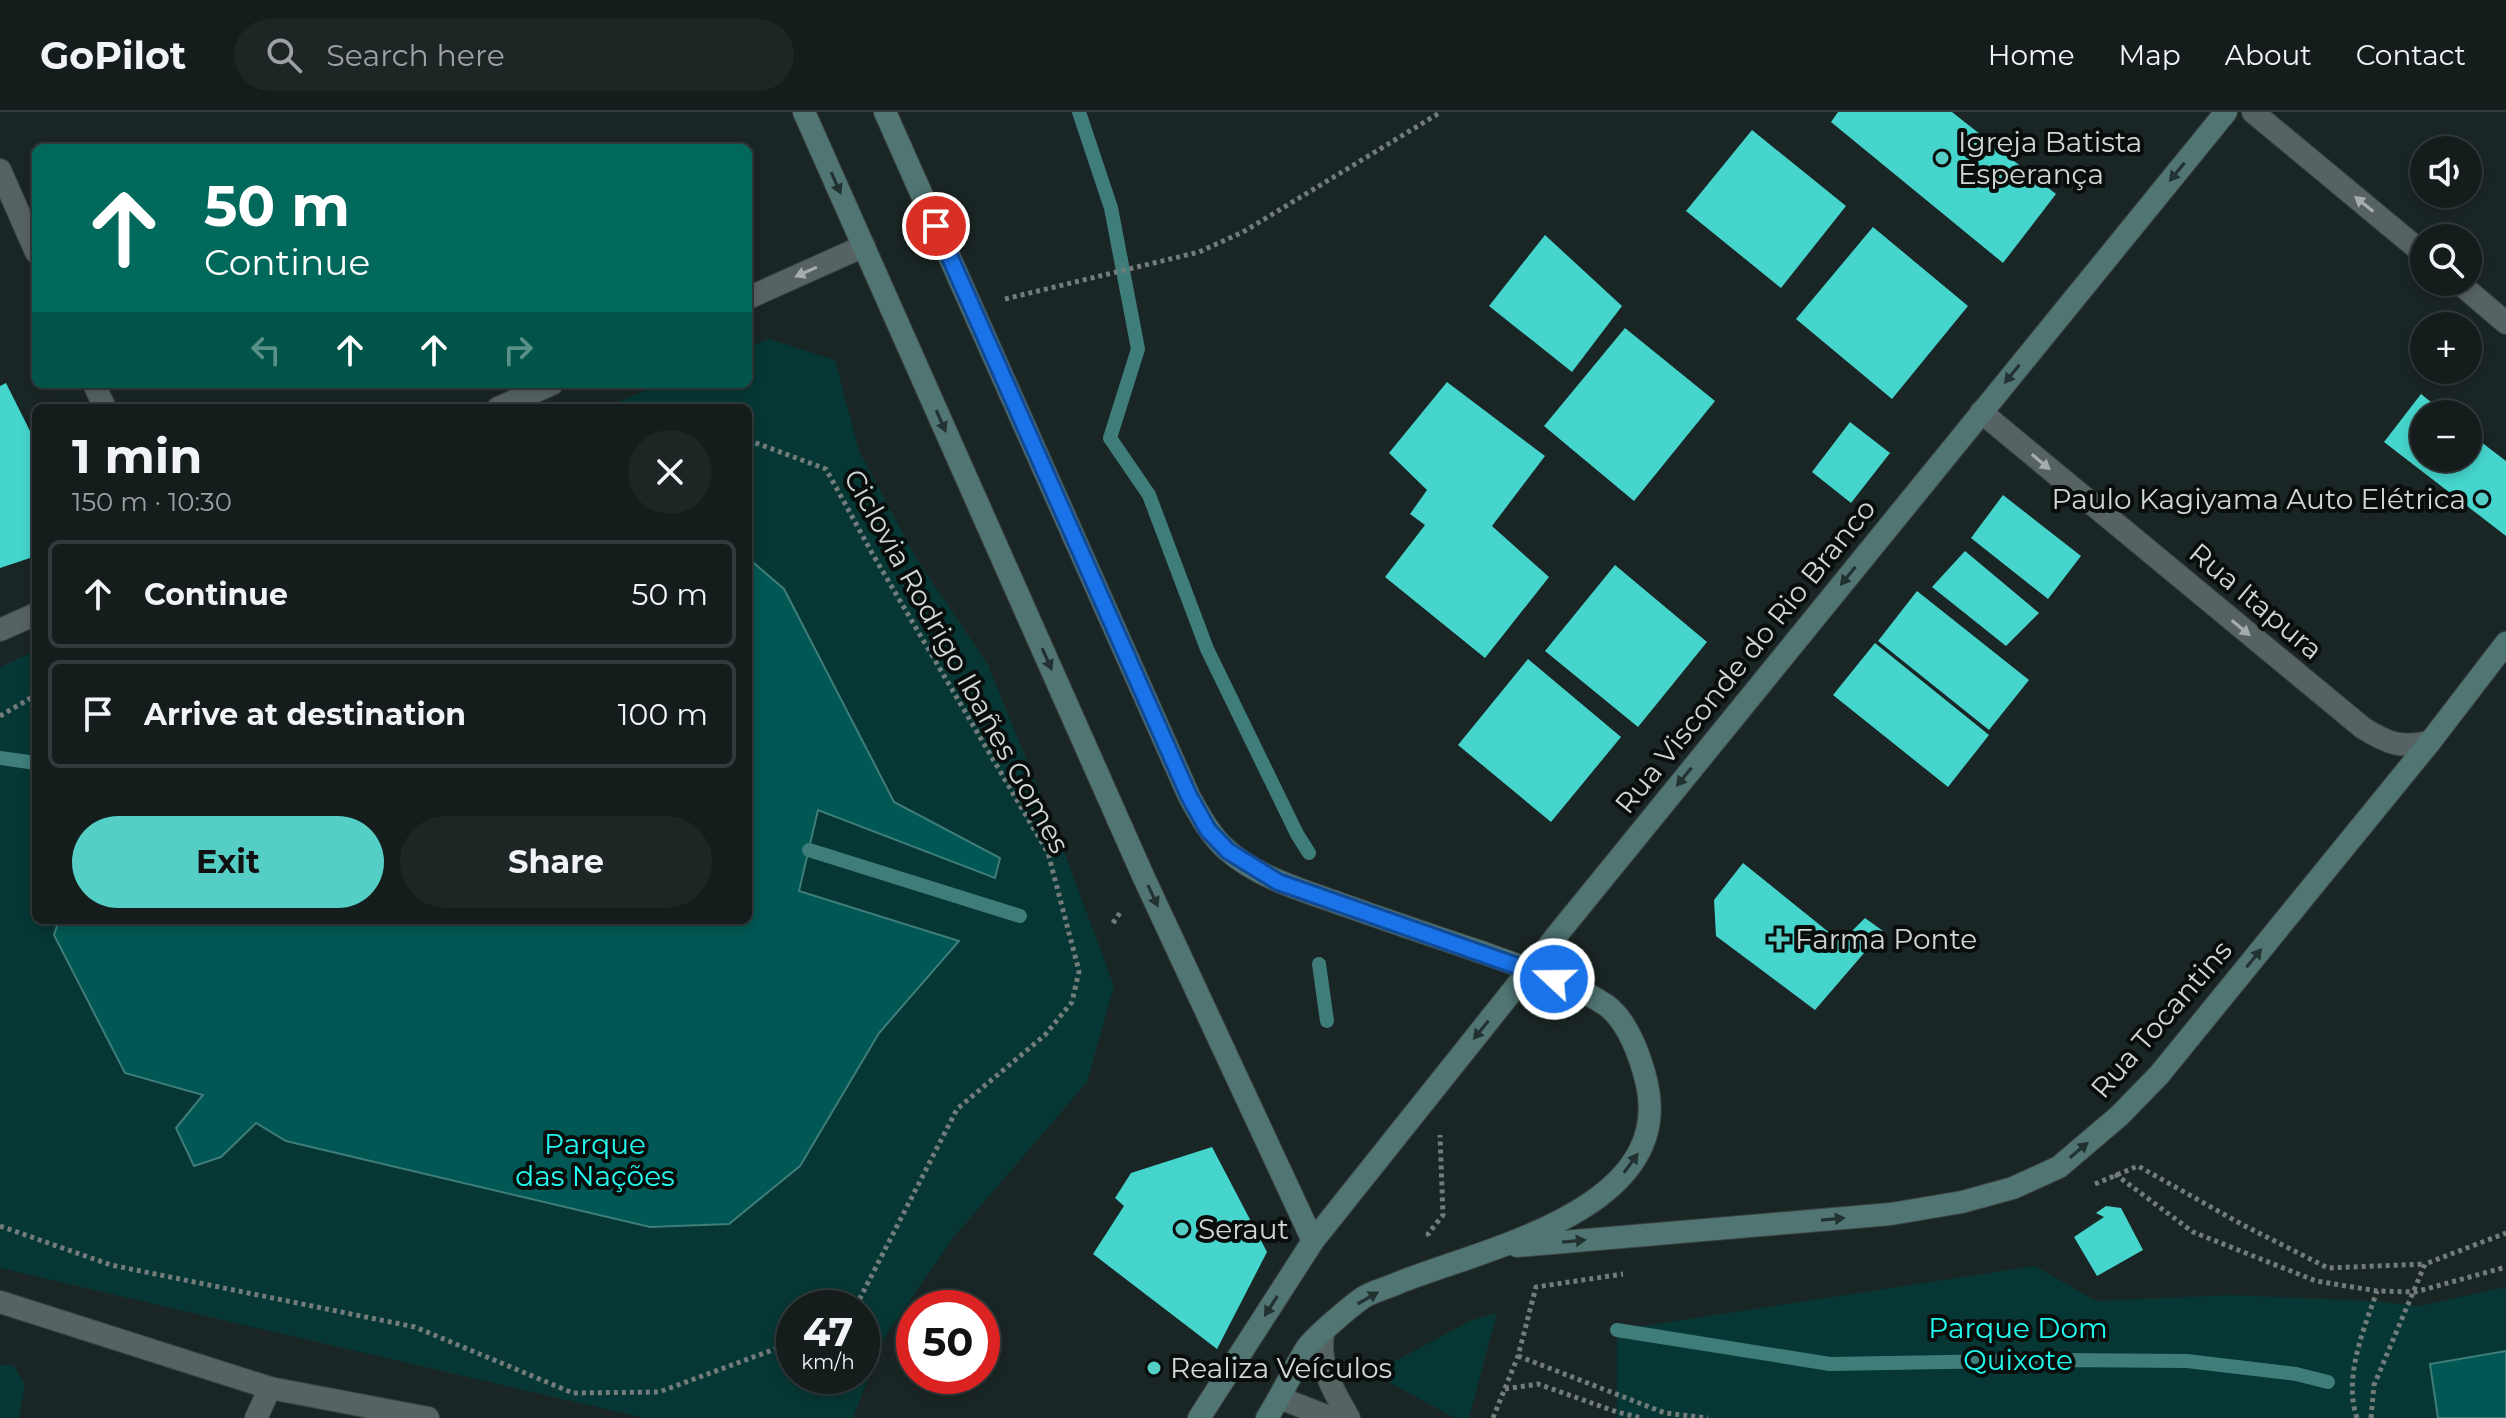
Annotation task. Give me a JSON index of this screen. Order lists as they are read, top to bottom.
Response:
{
  "streets": {
    "main road": ["Rua Visconde do Rio Branco", "Rua Tocantins"],
    "street": ["Rua Itapura"],
    "path": ["Ciclovia Rodrigo Ibañes Gomes"]
  },
  "crossings": [
    ["Rua Itapura", "Rua Visconde do Rio Branco"],
    ["Rua Itapura", "Rua Tocantins"]
  ],
  "one_way": ["Rua Itapura", "Rua Visconde do Rio Branco", "Rua Tocantins"],
  "parks": ["Parque das Nações", "Parque Dom Quixote"],
  "places": {
    "other": [
      "Igreja Batista Esperança",
      "Paulo Kagiyama Auto Elétrica",
      "Seraut",
      "Realiza Veículos"
    ],
    "health": ["Farma Ponte"]
  },
  "page": {
    "header": "GoPilot",
    "search": "Search here",
    "nav": [
      "Home",
      "Map",
      "About",
      "Contact"
    ],
    "map_buttons": ["+", "−"],
    "turn": ["50 m", "Continue"],
    "heading": ["1 min", "150 m · 10:30"],
    "list": [
      {
        "name": "Continue",
        "value": "50 m"
      },
      {
        "name": "Arrive at destination",
        "value": "100 m"
      }
    ],
    "buttons": ["Exit", "Share"],
    "speed": "47 km/h",
    "limit": "50"
  }
}
